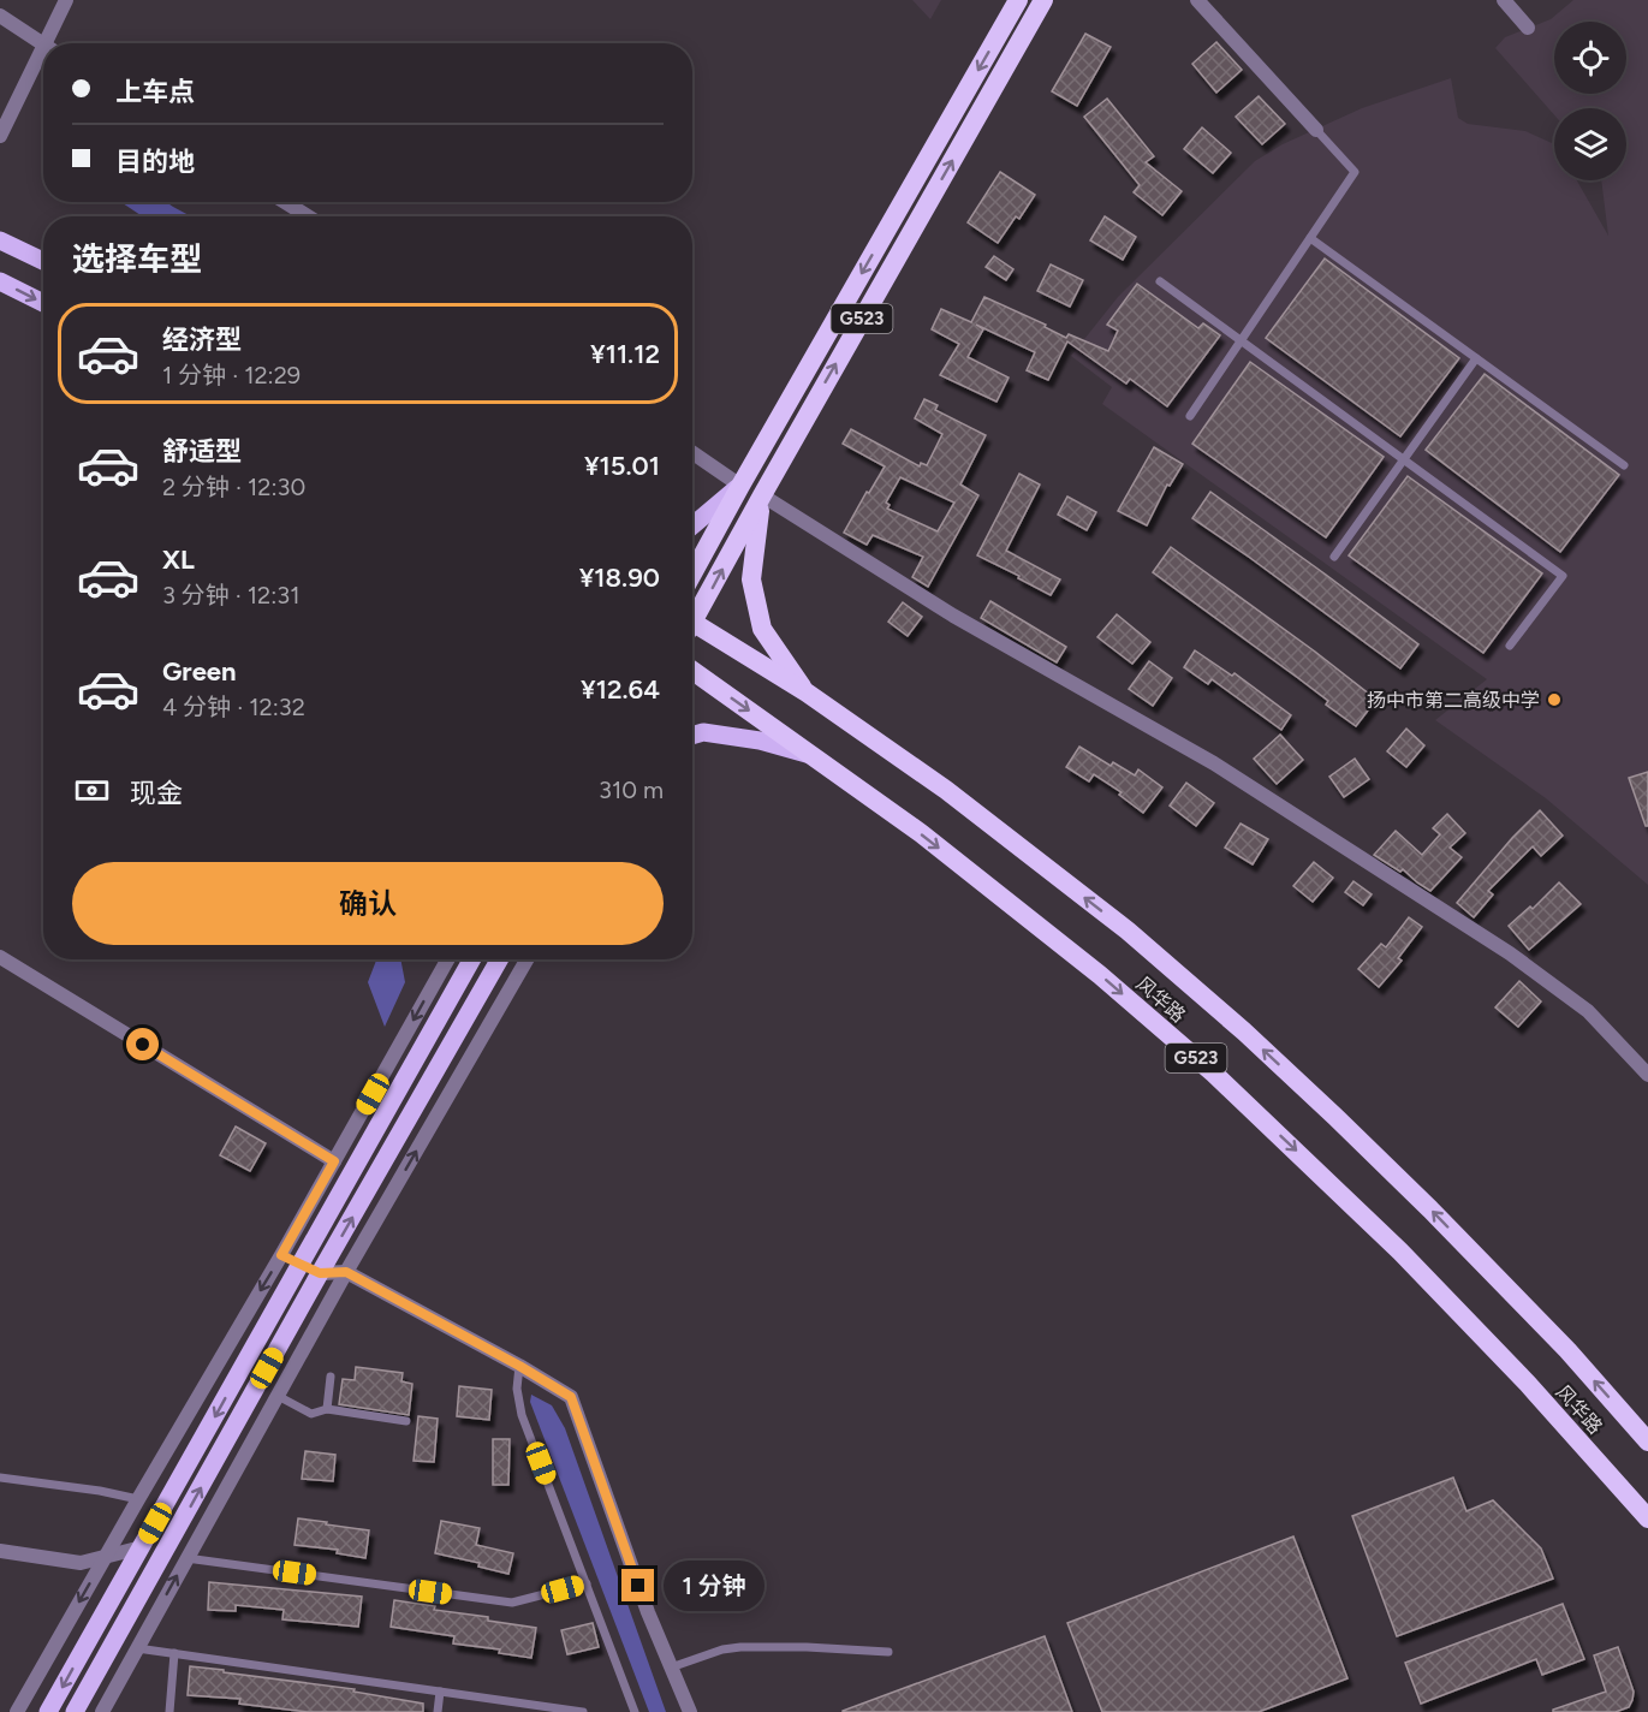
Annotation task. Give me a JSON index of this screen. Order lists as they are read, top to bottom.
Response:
{
  "streets": {
    "highway": ["G523", "风华路"]
  },
  "places": ["扬中市第二高级中学"],
  "page": {
    "banner": ["上车点", "目的地"],
    "heading": "选择车型",
    "list": [
      {
        "name": "经济型",
        "note": "1 分钟 · 12:29",
        "value": "¥11.12"
      },
      {
        "name": "舒适型",
        "note": "2 分钟 · 12:30",
        "value": "¥15.01"
      },
      {
        "name": "XL",
        "note": "3 分钟 · 12:31",
        "value": "¥18.90"
      },
      {
        "name": "Green",
        "note": "4 分钟 · 12:32",
        "value": "¥12.64"
      }
    ],
    "pay": ["现金", "310 m"],
    "buttons": "确认",
    "bubble": "1 分钟"
  }
}
